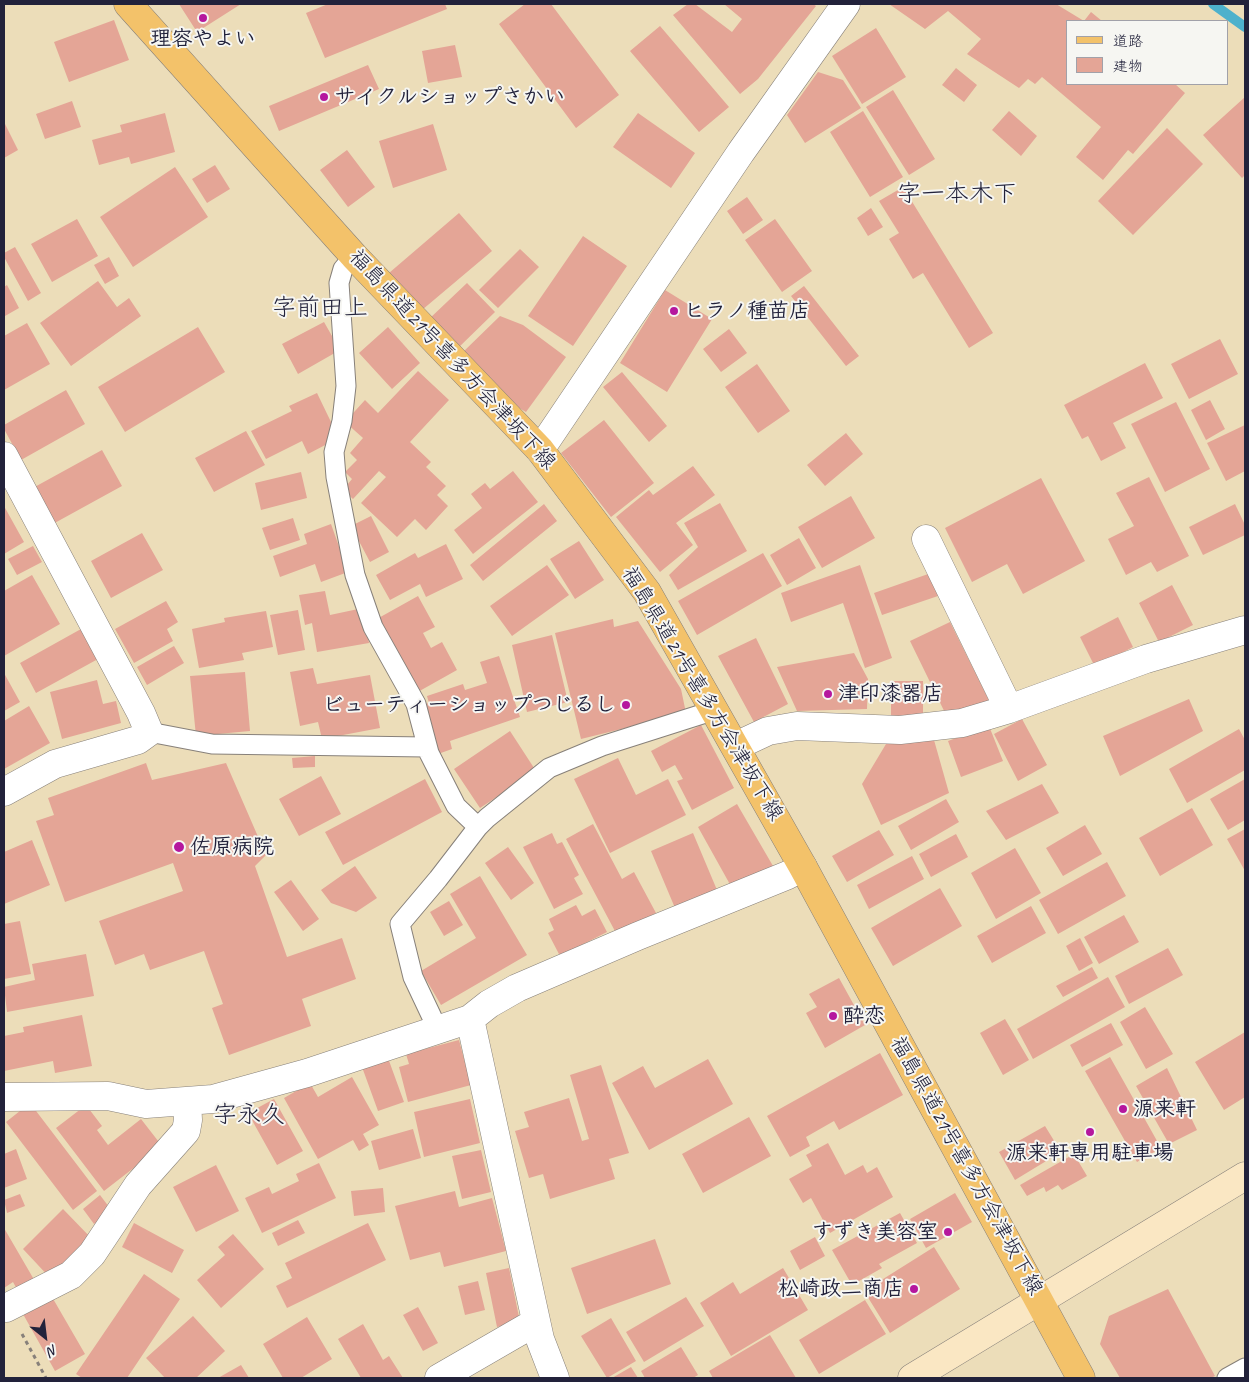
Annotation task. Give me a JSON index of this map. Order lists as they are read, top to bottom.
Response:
{
  "streets": {
    "main road": ["福島県道21号喜多方会津坂下線"]
  },
  "districts": ["字一本木下", "字前田上", "字永久"],
  "places": [
    "理容やよい",
    "サイクルショップさかい",
    "ヒラノ種苗店",
    "津印漆器店",
    "ビューティーショップつじるし",
    "佐原病院",
    "酔恋",
    "源来軒",
    "源来軒専用駐車場",
    "すずき美容室",
    "松崎政二商店"
  ],
  "legend": ["道路", "建物"],
  "north": "bottom right"
}
